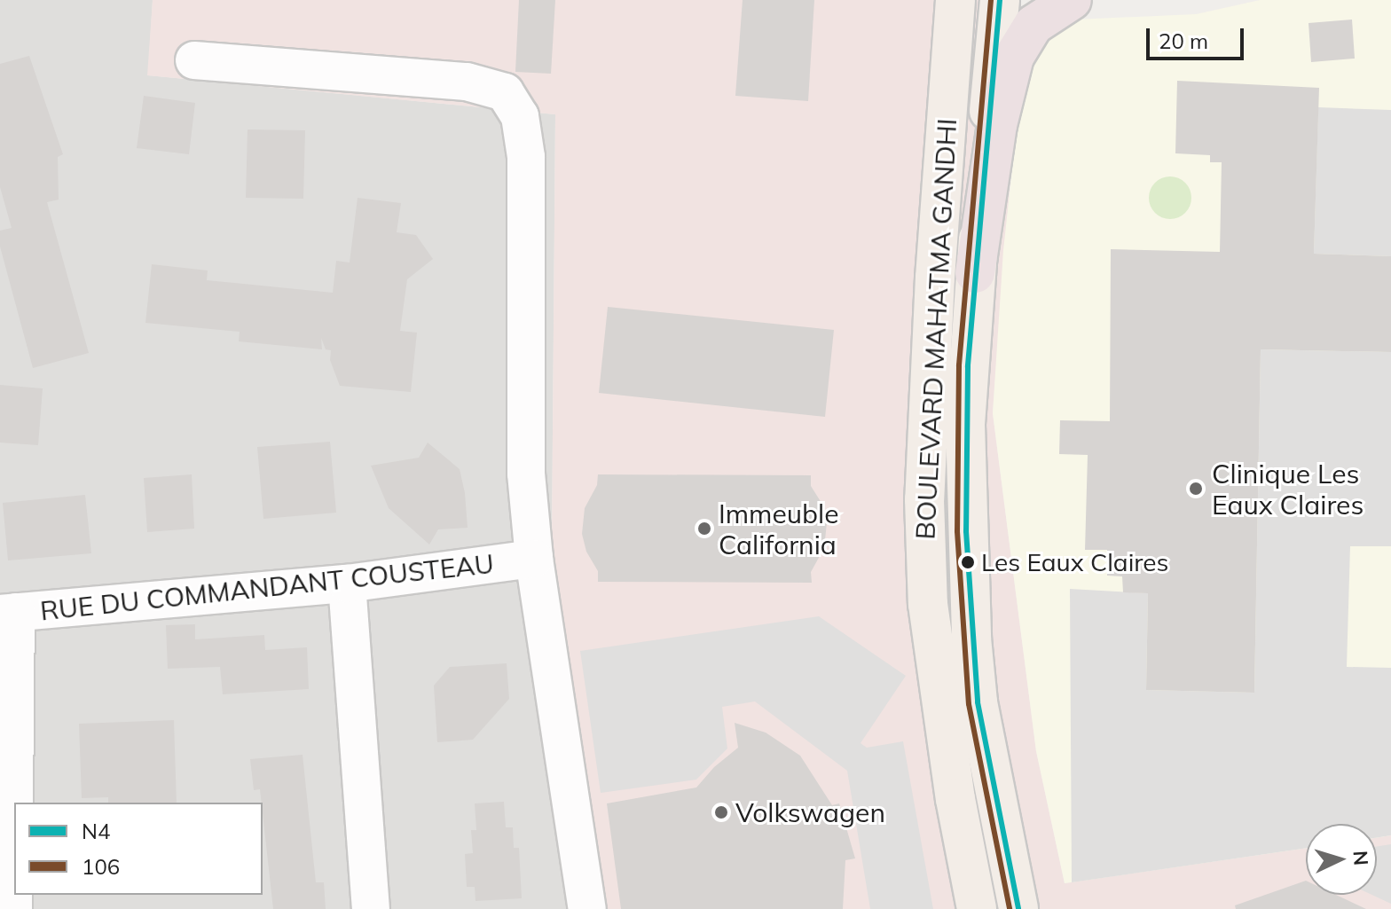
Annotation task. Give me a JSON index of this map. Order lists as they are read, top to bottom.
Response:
{
  "streets": {
    "main road": ["BOULEVARD MAHATMA GANDHI"],
    "street": ["RUE DU COMMANDANT COUSTEAU"]
  },
  "places": [
    "Clinique Les Eaux Claires",
    "Immeuble California",
    "Les Eaux Claires",
    "Volkswagen"
  ],
  "lines": ["transit line N4", "transit line 106"],
  "legend": ["N4", "106"],
  "scale_bar": "20 m",
  "north": "right"
}
